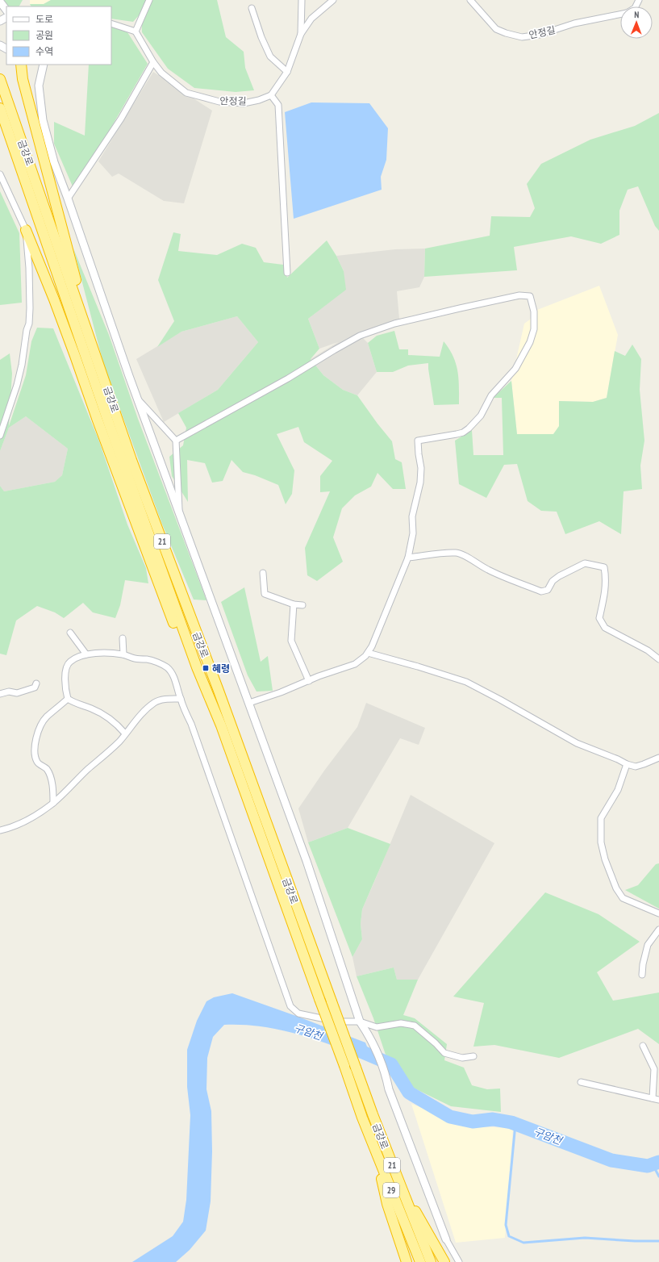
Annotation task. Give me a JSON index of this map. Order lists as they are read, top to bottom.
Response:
{
  "streets": {
    "highway": ["금강로", "21", "29"],
    "street": ["안정길"]
  },
  "water": ["구암천"],
  "places": {
    "transit": ["혜령"]
  },
  "legend": ["도로", "공원", "수역"],
  "north": "top"
}
